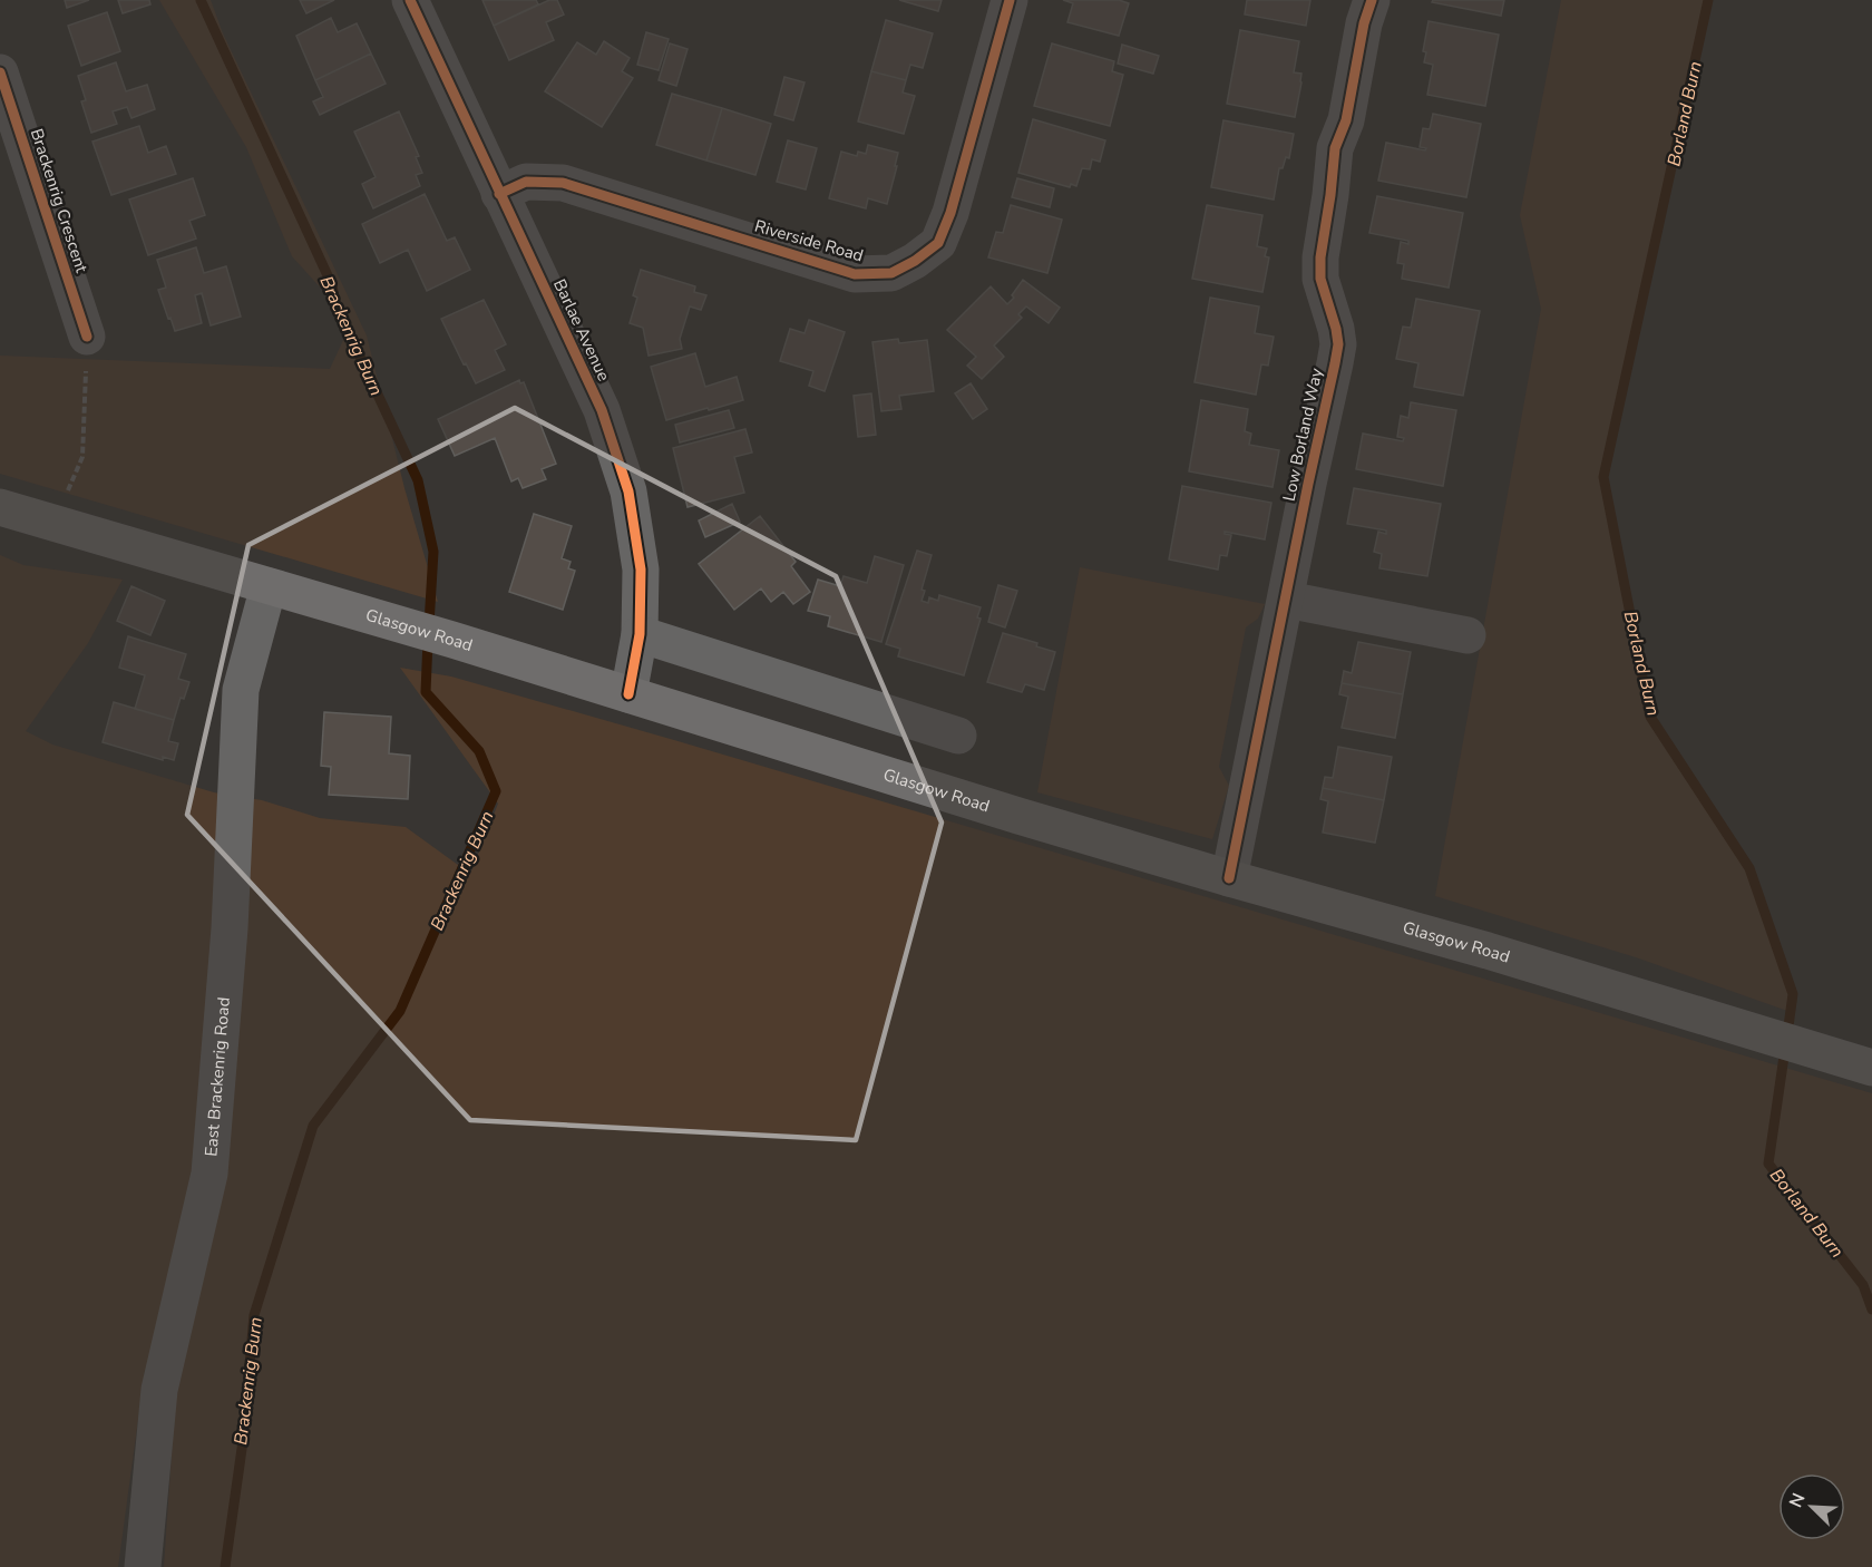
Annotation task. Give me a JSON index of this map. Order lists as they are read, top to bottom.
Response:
{
  "streets": {
    "main road": ["Glasgow Road"],
    "street": [
      "Brackenrig Crescent",
      "Riverside Road",
      "Barlae Avenue",
      "Low Borland Way",
      "East Brackenrig Road"
    ]
  },
  "crossings": [
    ["Riverside Road", "Barlae Avenue"],
    ["Barlae Avenue", "Glasgow Road"],
    ["Low Borland Way", "Glasgow Road"],
    ["Glasgow Road", "East Brackenrig Road"]
  ],
  "water": ["Borland Burn", "Brackenrig Burn"],
  "north": "top left"
}
